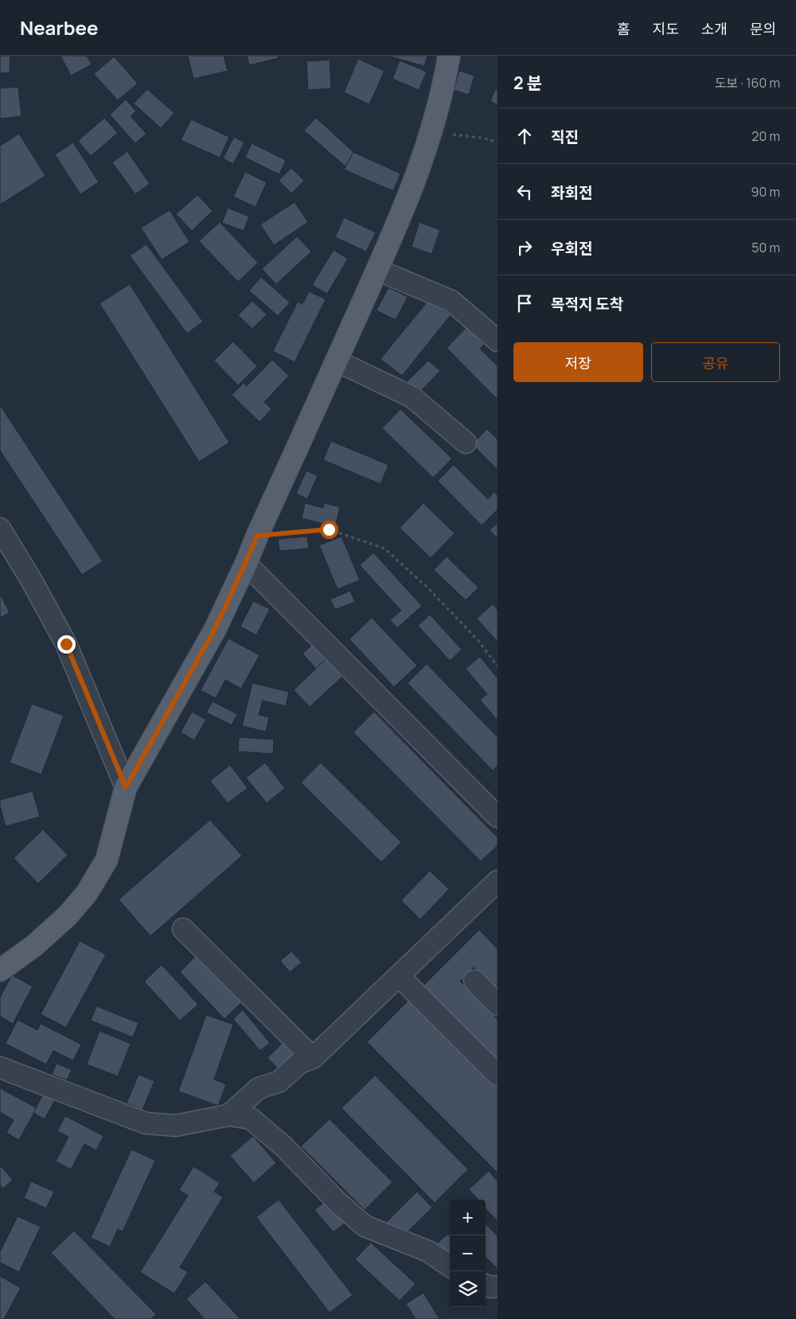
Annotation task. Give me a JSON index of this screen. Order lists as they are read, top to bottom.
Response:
{
  "page": {
    "header": "Nearbee",
    "nav": [
      "홈",
      "지도",
      "소개",
      "문의"
    ],
    "heading": ["2 분", "도보 · 160 m"],
    "list": [
      ["직진", "20 m"],
      ["좌회전", "90 m"],
      ["우회전", "50 m"],
      "목적지 도착"
    ],
    "buttons": ["저장", "공유"],
    "map_buttons": ["+", "−"]
  }
}
